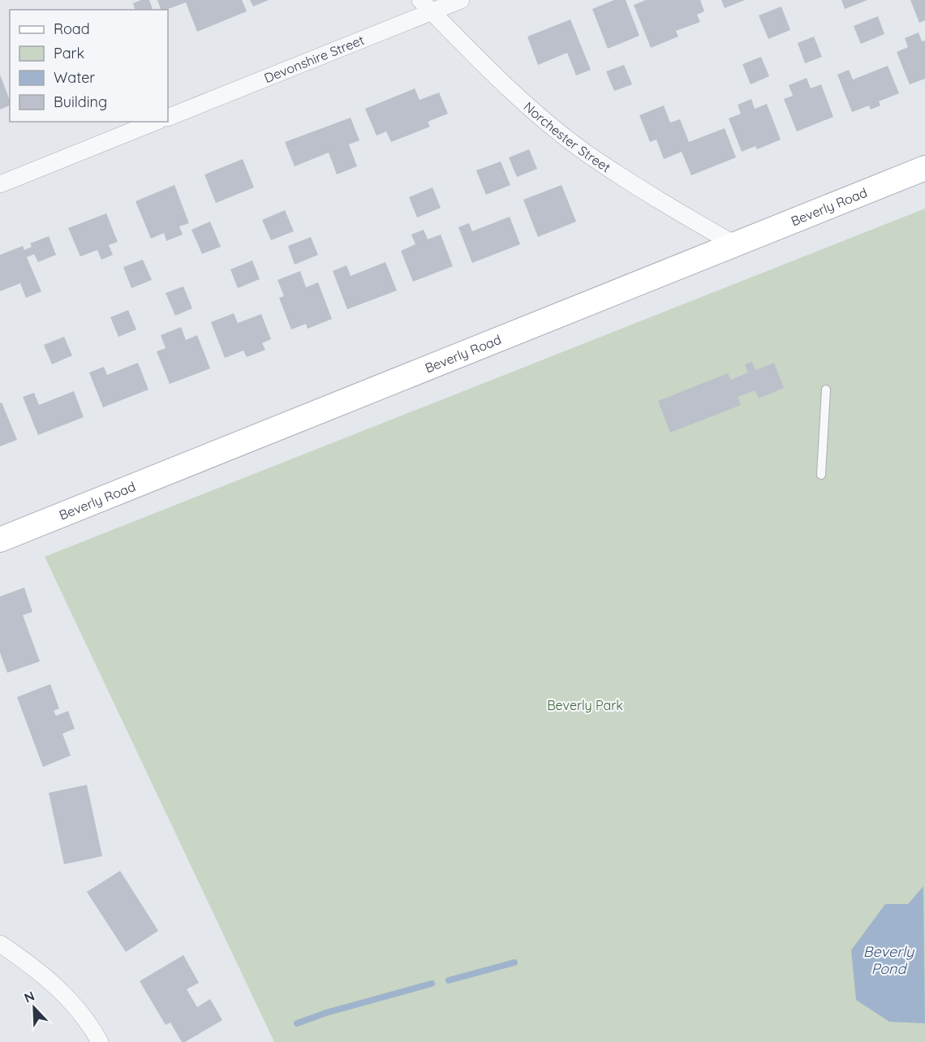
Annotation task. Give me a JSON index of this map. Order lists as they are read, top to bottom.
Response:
{
  "streets": {
    "street": ["Devonshire Street", "Norchester Street", "Beverly Road"]
  },
  "crossings": [
    ["Devonshire Street", "Norchester Street"],
    ["Norchester Street", "Beverly Road"]
  ],
  "water": ["Beverly Pond"],
  "parks": ["Beverly Park"],
  "legend": [
    "Road",
    "Park",
    "Water",
    "Building"
  ],
  "north": "top left"
}
